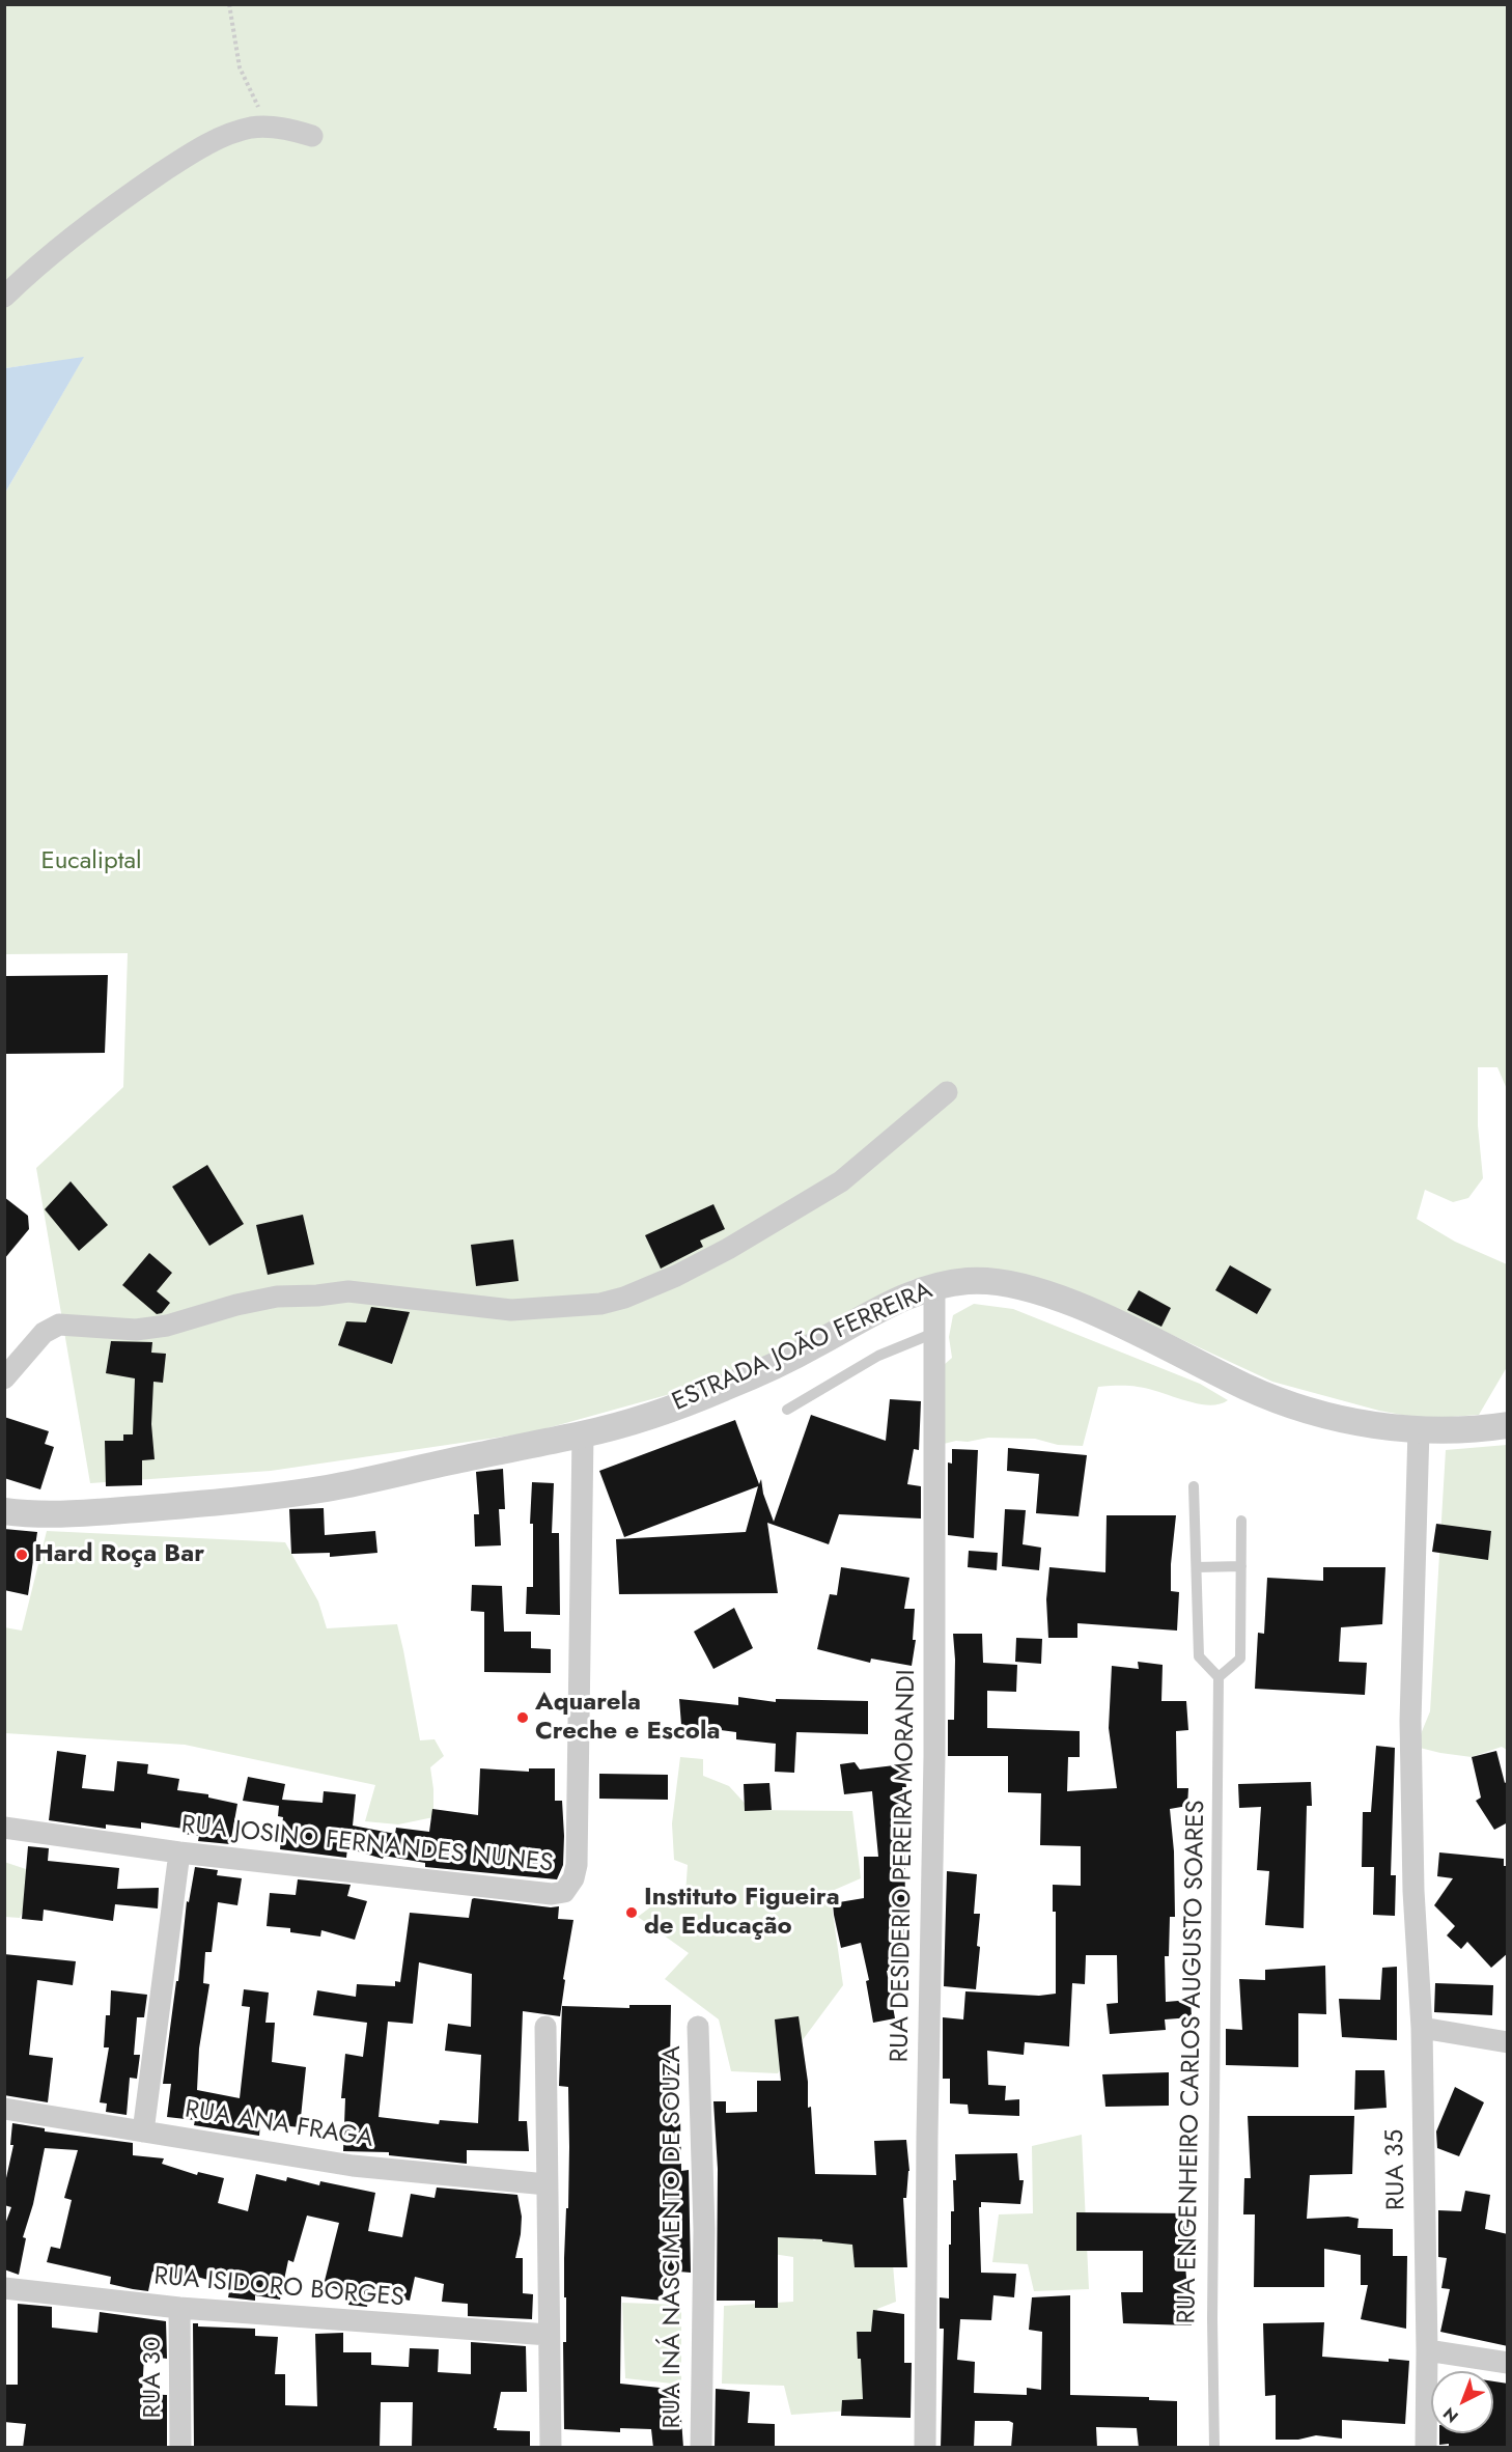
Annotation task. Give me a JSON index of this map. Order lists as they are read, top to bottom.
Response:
{
  "streets": {
    "street": [
      "ESTRADA JOÃO FERREIRA",
      "RUA JOSINO FERNANDES NUNES",
      "RUA DESIDERIO PEREIRA MORANDI",
      "RUA ANA FRAGA",
      "RUA 35",
      "RUA INÁ NASCIMENTO DE SOUZA",
      "RUA ISIDORO BORGES",
      "RUA 30"
    ],
    "lane": ["RUA ENGENHEIRO CARLOS AUGUSTO SOARES"]
  },
  "crossings": [
    ["ESTRADA JOÃO FERREIRA", "RUA JOSINO FERNANDES NUNES"],
    ["ESTRADA JOÃO FERREIRA", "RUA DESIDERIO PEREIRA MORANDI"],
    ["ESTRADA JOÃO FERREIRA", "RUA 35"],
    ["RUA ISIDORO BORGES", "RUA 30"]
  ],
  "parks": ["Eucaliptal"],
  "places": ["Hard Roça Bar", "Aquarela Creche e Escola", "Instituto Figueira de Educação"],
  "north": "bottom left"
}
